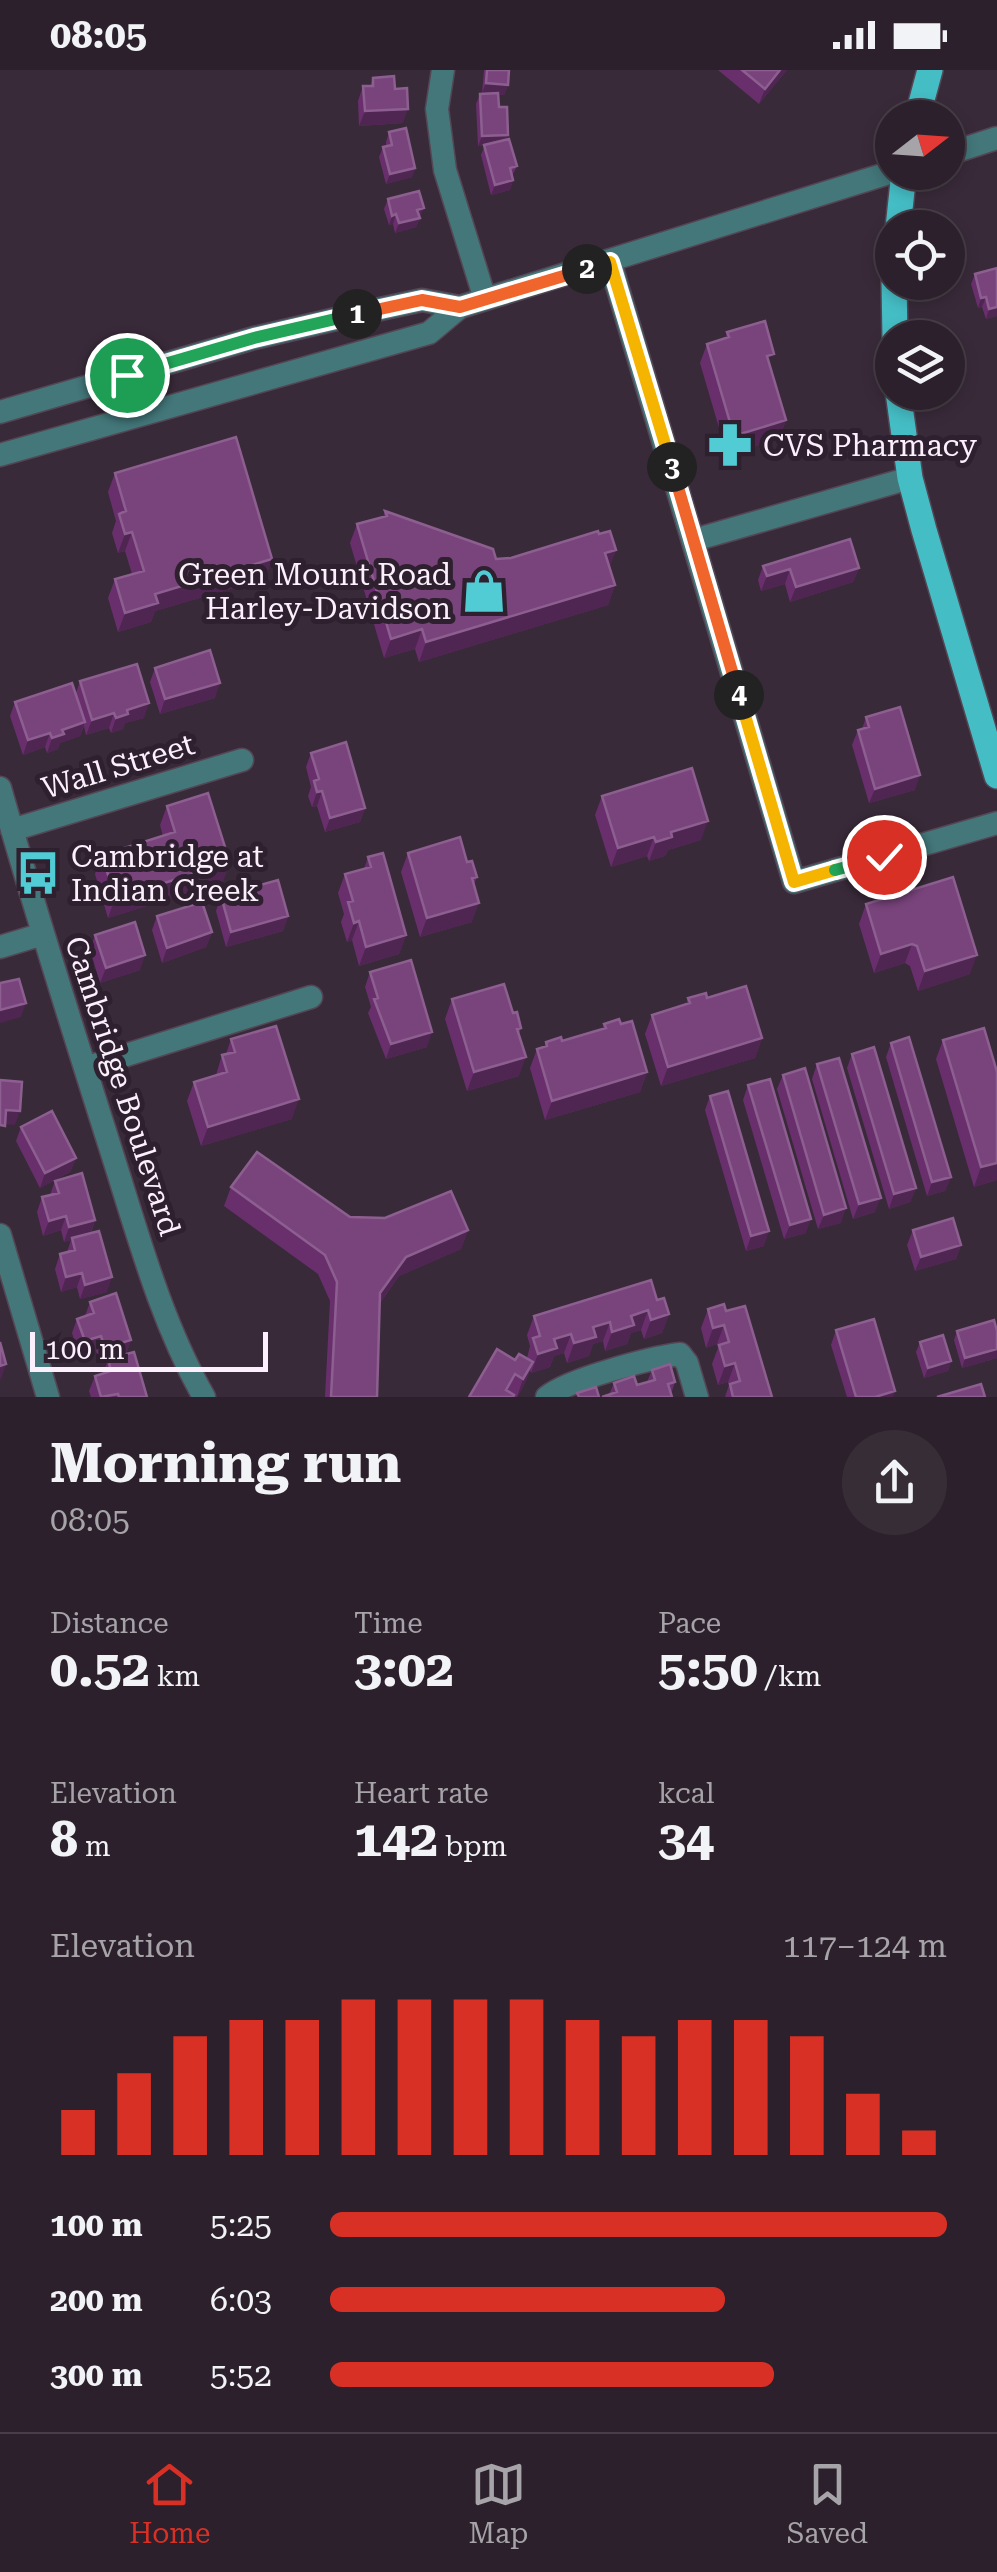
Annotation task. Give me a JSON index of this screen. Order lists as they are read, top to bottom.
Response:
{
  "streets": {
    "street": ["Wall Street", "Cambridge Boulevard"]
  },
  "crossings": [
    ["Wall Street", "Cambridge Boulevard"]
  ],
  "places": {
    "pharmacy": ["CVS Pharmacy"],
    "shop": ["Green Mount Road Harley-Davidson"],
    "bus stop": ["Cambridge at Indian Creek"]
  },
  "scale_bar": "100 m",
  "north": "right",
  "page": {
    "status": "08:05",
    "pins": [
      "2",
      "1",
      "3",
      "4"
    ],
    "scale": "100 m",
    "heading": ["Morning run", "08:05"],
    "stats": [
      ["Distance", "0.52 km"],
      ["Time", "3:02"],
      ["Pace", "5:50 /km"],
      ["Elevation", "8 m"],
      ["Heart rate", "142 bpm"],
      ["kcal", "34"]
    ],
    "chart": ["Elevation", "117–124 m"],
    "list": [
      {
        "name": "100 m",
        "note": "5:25"
      },
      {
        "name": "200 m",
        "note": "6:03"
      },
      {
        "name": "300 m",
        "note": "5:52"
      }
    ],
    "tabs": ["Home", "Map", "Saved"]
  }
}
